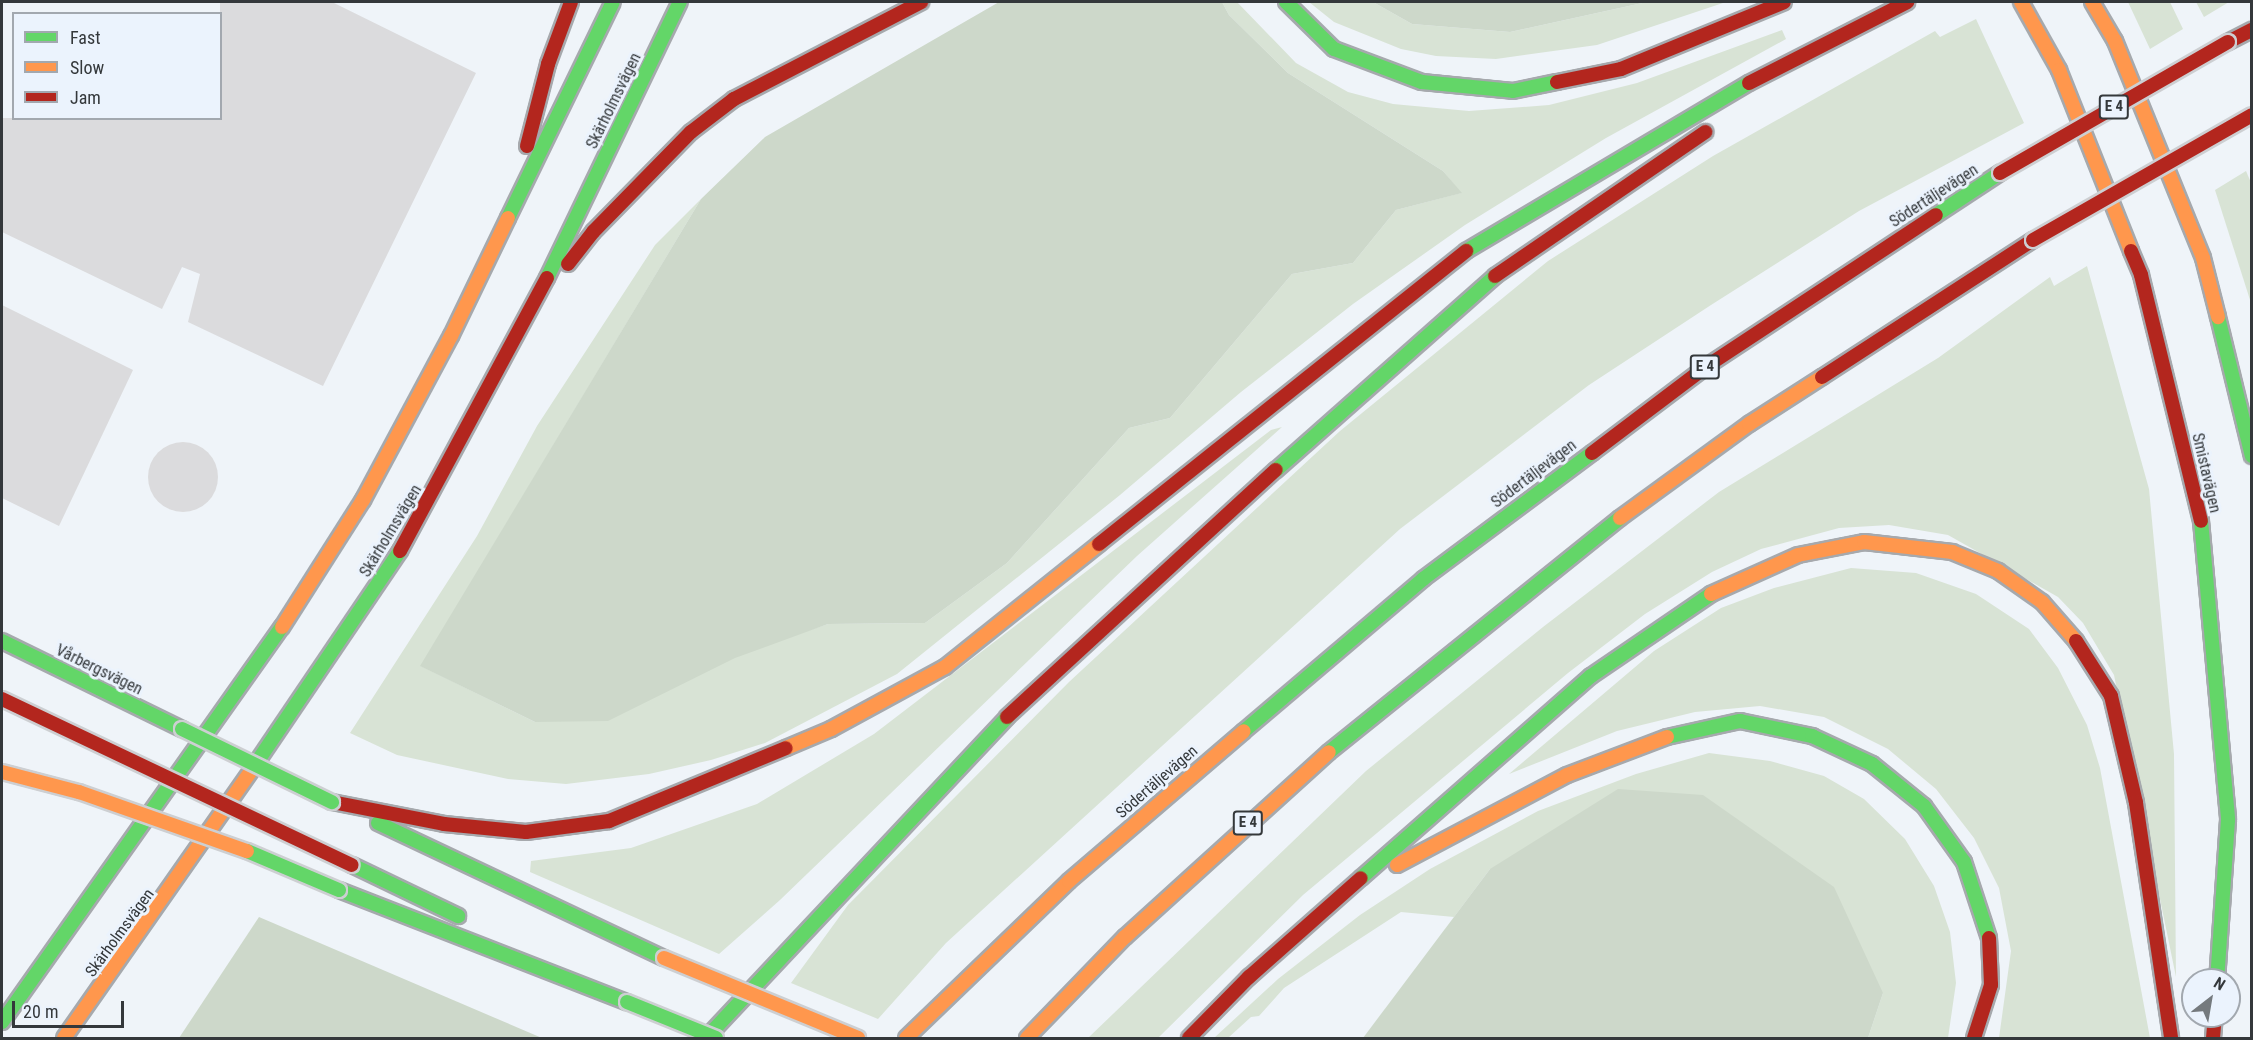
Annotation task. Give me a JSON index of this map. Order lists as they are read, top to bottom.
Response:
{
  "streets": {
    "main road": [
      "Skärholmsvägen",
      "E 4",
      "Södertäljevägen",
      "Smistavägen",
      "Vårbergsvägen"
    ]
  },
  "legend": ["Fast", "Slow", "Jam"],
  "scale_bar": "20 m",
  "north": "top right"
}
